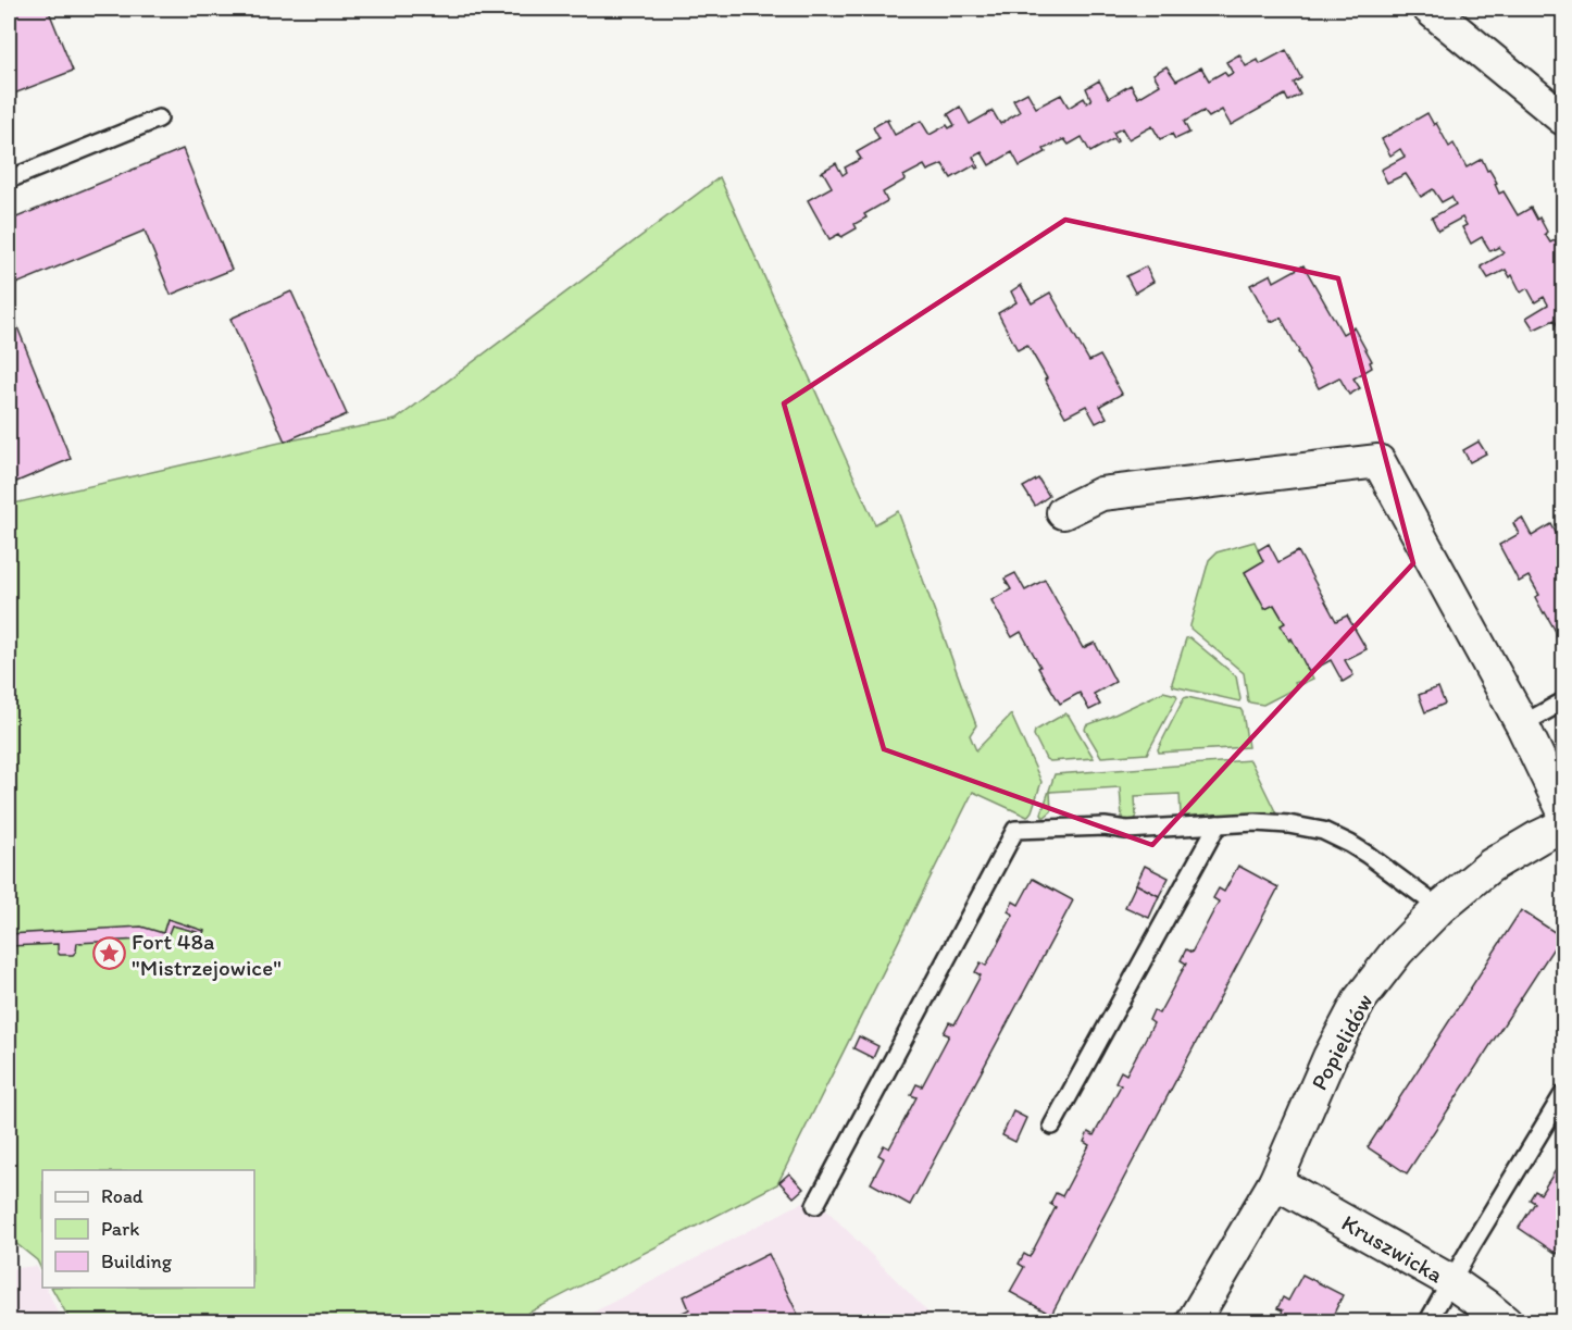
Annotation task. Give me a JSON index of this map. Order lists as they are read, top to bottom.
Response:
{
  "streets": {
    "street": ["Popielidów", "Kruszwicka"]
  },
  "crossings": [
    ["Popielidów", "Kruszwicka"]
  ],
  "places": {
    "place": ["Fort 48a \"Mistrzejowice\""]
  },
  "legend": ["Road", "Park", "Building"]
}
